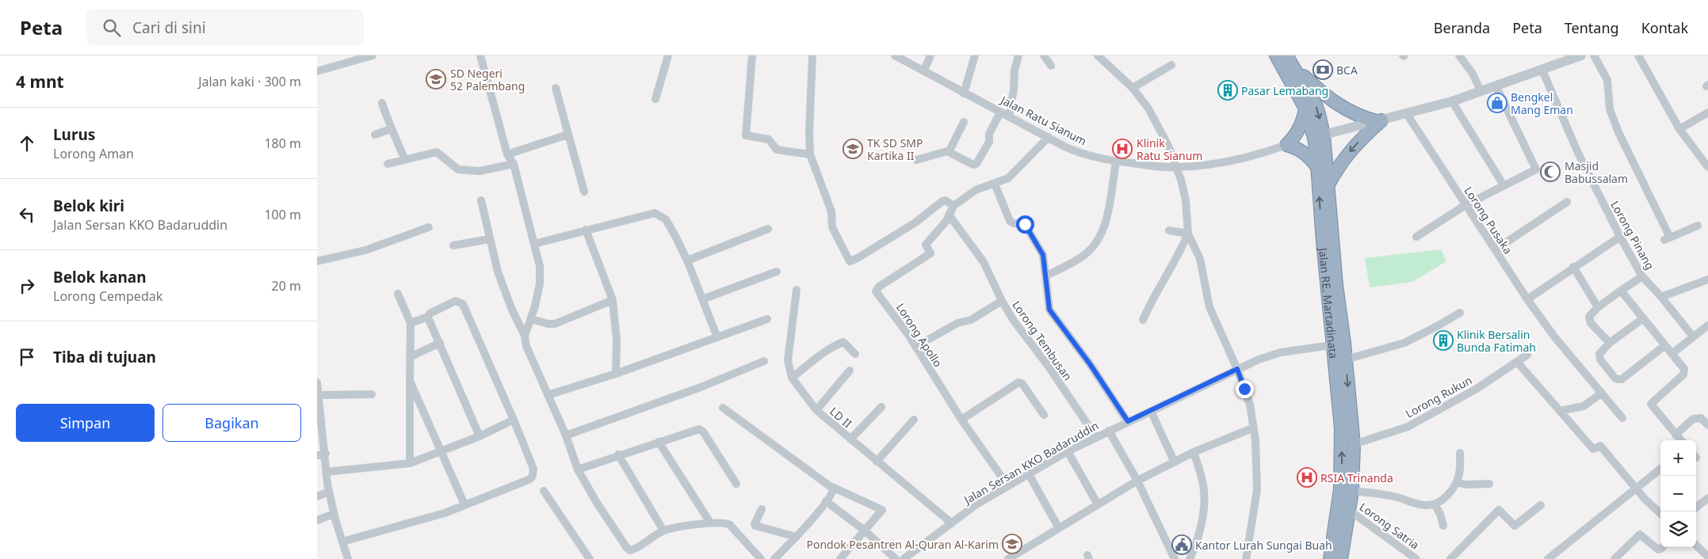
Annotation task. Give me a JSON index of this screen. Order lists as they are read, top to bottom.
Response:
{
  "streets": {
    "highway": ["Jalan RE. Martadinata"],
    "street": [
      "Jalan Ratu Sianum",
      "Lorong Pusaka",
      "Lorong Pinang",
      "Lorong Apollo",
      "Lorong Tembusan",
      "Lorong Rukun",
      "LD II",
      "Jalan Sersan KKO Badaruddin",
      "Lorong Satria"
    ]
  },
  "crossings": [
    ["Jalan RE. Martadinata", "Jalan Sersan KKO Badaruddin"],
    ["Lorong Apollo", "Lorong Tembusan"],
    ["Lorong Apollo", "Jalan Sersan KKO Badaruddin"],
    ["Lorong Tembusan", "Jalan Sersan KKO Badaruddin"],
    ["LD II", "Jalan Sersan KKO Badaruddin"]
  ],
  "places": {
    "bank": ["BCA"],
    "school or university": ["SD Negeri 52 Palembang", "TK SD SMP Kartika II", "Pondok Pesantren Al-Quran Al-Karim"],
    "building": ["Pasar Lemabang", "Klinik Bersalin Bunda Fatimah"],
    "shop": ["Bengkel Mang Eman"],
    "hospital": ["Klinik Ratu Sianum", "RSIA Trinanda"],
    "mosque": ["Masjid Babussalam"],
    "public building": ["Kantor Lurah Sungai Buah"]
  },
  "page": {
    "header": "Peta",
    "search": "Cari di sini",
    "nav": [
      "Beranda",
      "Peta",
      "Tentang",
      "Kontak"
    ],
    "heading": ["4 mnt", "Jalan kaki · 300 m"],
    "list": [
      ["Lurus", "Lorong Aman", "180 m"],
      ["Belok kiri", "Jalan Sersan KKO Badaruddin", "100 m"],
      ["Belok kanan", "Lorong Cempedak", "20 m"],
      "Tiba di tujuan"
    ],
    "buttons": ["Simpan", "Bagikan"],
    "map_buttons": ["+", "−"]
  }
}
